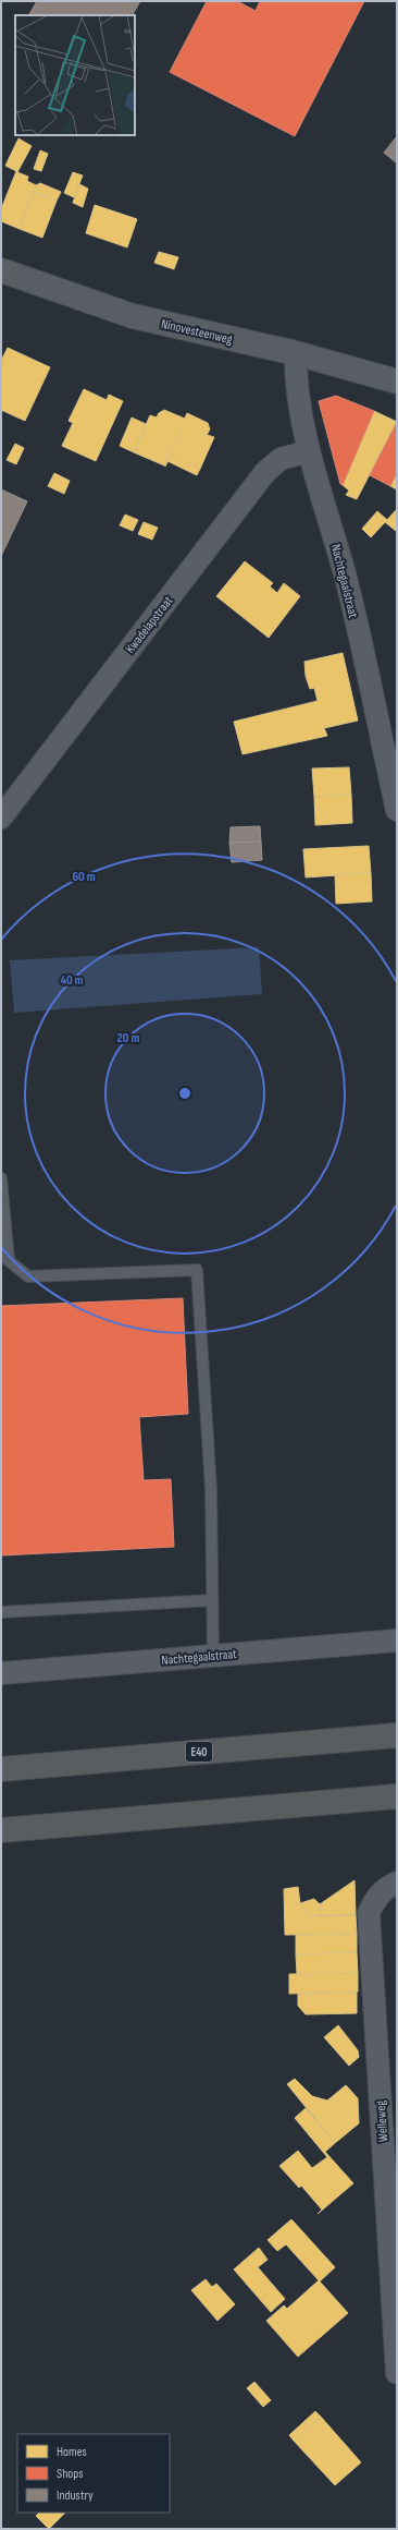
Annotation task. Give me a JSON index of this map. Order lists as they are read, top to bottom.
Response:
{
  "streets": {
    "highway": ["E40"],
    "main road": ["Ninovesteenweg"],
    "street": ["Nachtegaalstraat", "Kwadelapstraat", "Welleweg"]
  },
  "crossings": [
    ["Ninovesteenweg", "Nachtegaalstraat"],
    ["Nachtegaalstraat", "Kwadelapstraat"]
  ],
  "legend": ["Homes", "Shops", "Industry"],
  "rings": ["60 m", "40 m", "20 m"]
}
